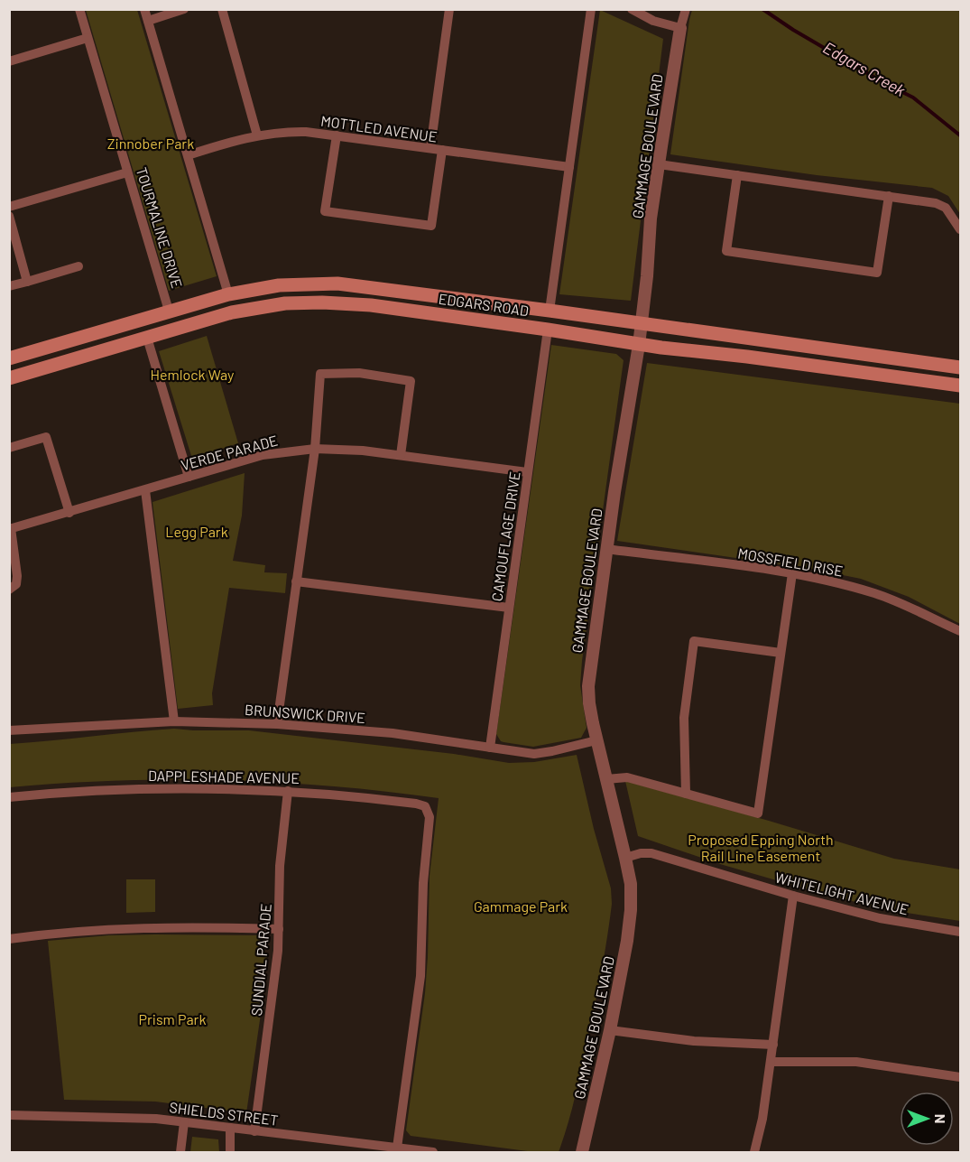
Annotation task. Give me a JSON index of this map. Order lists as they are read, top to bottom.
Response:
{
  "streets": {
    "main road": ["EDGARS ROAD"],
    "street": [
      "MOTTLED AVENUE",
      "GAMMAGE BOULEVARD",
      "TOURMALINE DRIVE",
      "VERDE PARADE",
      "CAMOUFLAGE DRIVE",
      "MOSSFIELD RISE",
      "BRUNSWICK DRIVE",
      "DAPPLESHADE AVENUE",
      "WHITELIGHT AVENUE",
      "SUNDIAL PARADE",
      "SHIELDS STREET"
    ]
  },
  "crossings": [
    ["GAMMAGE BOULEVARD", "EDGARS ROAD"],
    ["GAMMAGE BOULEVARD", "MOSSFIELD RISE"],
    ["GAMMAGE BOULEVARD", "BRUNSWICK DRIVE"],
    ["GAMMAGE BOULEVARD", "WHITELIGHT AVENUE"],
    ["TOURMALINE DRIVE", "EDGARS ROAD"],
    ["EDGARS ROAD", "CAMOUFLAGE DRIVE"],
    ["VERDE PARADE", "CAMOUFLAGE DRIVE"],
    ["CAMOUFLAGE DRIVE", "BRUNSWICK DRIVE"],
    ["DAPPLESHADE AVENUE", "SUNDIAL PARADE"],
    ["DAPPLESHADE AVENUE", "SHIELDS STREET"],
    ["SUNDIAL PARADE", "SHIELDS STREET"]
  ],
  "water": ["Edgars Creek"],
  "parks": [
    "Zinnober Park",
    "Hemlock Way",
    "Legg Park",
    "Proposed Epping North Rail Line Easement",
    "Gammage Park",
    "Prism Park"
  ],
  "north": "right"
}
